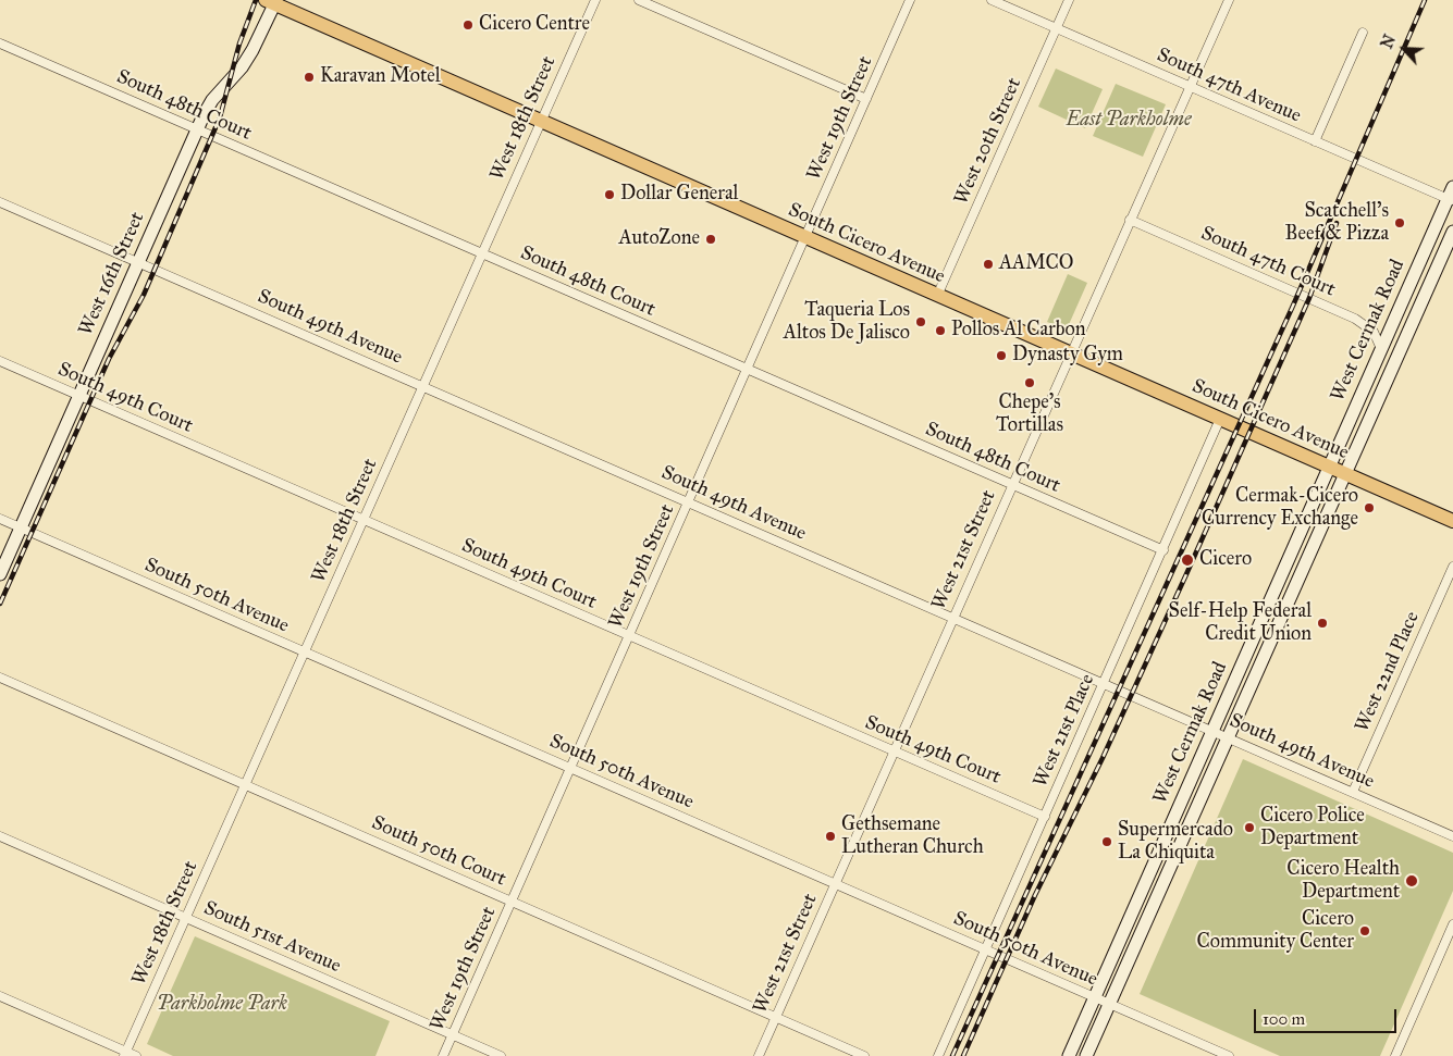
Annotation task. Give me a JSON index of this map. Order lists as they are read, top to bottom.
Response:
{
  "streets": {
    "main road": ["South Cicero Avenue", "West 16th Street", "West Cermak Road"],
    "street": [
      "South 47th Avenue",
      "South 48th Court",
      "West 18th Street",
      "West 19th Street",
      "West 20th Street",
      "South 47th Court",
      "South 49th Avenue",
      "South 49th Court",
      "West 21st Street",
      "South 50th Avenue",
      "West 22nd Place",
      "West 21st Place",
      "South 50th Court",
      "South 51st Avenue"
    ]
  },
  "crossings": [
    ["South 47th Avenue", "West 20th Street"],
    ["South 47th Avenue", "West Cermak Road"],
    ["South 47th Avenue", "West 21st Street"],
    ["South 48th Court", "West 18th Street"],
    ["South 48th Court", "West 19th Street"],
    ["South 48th Court", "West 16th Street"],
    ["South 48th Court", "West 21st Street"],
    ["South 48th Court", "West 21st Place"],
    ["West 18th Street", "South Cicero Avenue"],
    ["West 18th Street", "South 49th Avenue"],
    ["West 18th Street", "South 49th Court"],
    ["West 18th Street", "South 50th Avenue"],
    ["West 18th Street", "South 50th Court"],
    ["West 18th Street", "South 51st Avenue"],
    ["West 19th Street", "South Cicero Avenue"],
    ["West 19th Street", "South 49th Avenue"],
    ["West 19th Street", "South 49th Court"],
    ["West 19th Street", "South 50th Avenue"],
    ["West 19th Street", "South 50th Court"],
    ["West 19th Street", "South 51st Avenue"],
    ["West 20th Street", "South Cicero Avenue"],
    ["South Cicero Avenue", "West 16th Street"],
    ["South Cicero Avenue", "West Cermak Road"],
    ["South Cicero Avenue", "West 21st Street"],
    ["South Cicero Avenue", "West 21st Place"],
    ["South 47th Court", "West Cermak Road"],
    ["South 47th Court", "West 21st Street"],
    ["West 16th Street", "South 49th Avenue"],
    ["West 16th Street", "South 49th Court"],
    ["West 16th Street", "South 50th Avenue"],
    ["South 49th Avenue", "West Cermak Road"],
    ["South 49th Avenue", "West 21st Street"],
    ["South 49th Avenue", "West 22nd Place"],
    ["South 49th Avenue", "West 21st Place"],
    ["West Cermak Road", "South 50th Avenue"],
    ["South 49th Court", "West 21st Street"],
    ["South 49th Court", "West 21st Place"],
    ["West 21st Street", "South 50th Avenue"],
    ["West 21st Street", "South 50th Court"],
    ["South 50th Avenue", "West 21st Place"]
  ],
  "parks": ["East Parkholme", "Parkholme Park"],
  "places": [
    "Cicero Centre",
    "Karavan Motel",
    "Dollar General",
    "Scatchell's Beef & Pizza",
    "AutoZone",
    "AAMCO",
    "Taqueria Los Altos De Jalisco",
    "Pollos Al Carbon",
    "Dynasty Gym",
    "Chepe's Tortillas",
    "Cermak-Cicero Currency Exchange",
    "Cicero",
    "Self-Help Federal Credit Union",
    "Cicero Police Department",
    "Gethsemane Lutheran Church",
    "Supermercado La Chiquita",
    "Cicero Health Department",
    "Cicero Community Center"
  ],
  "scale_bar": "100 m",
  "north": "top left"
}
